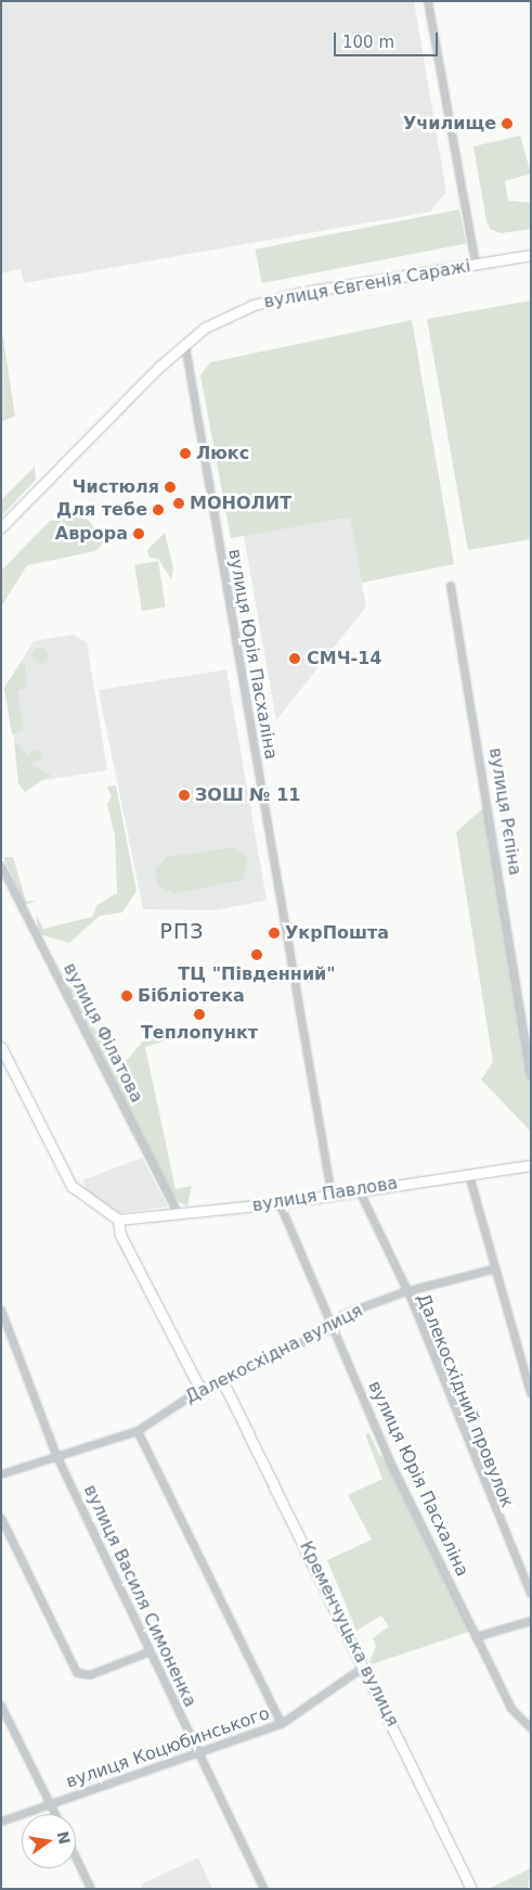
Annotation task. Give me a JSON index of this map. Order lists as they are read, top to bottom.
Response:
{
  "streets": {
    "street": [
      "вулиця Євгенія Саражі",
      "вулиця Юрія Пасхаліна",
      "вулиця Рєпіна",
      "вулиця Філатова",
      "вулиця Павлова",
      "Далекосхідна вулиця",
      "Далекосхідний провулок",
      "вулиця Василя Симоненка",
      "Кременчуцька вулиця",
      "вулиця Коцюбинського"
    ]
  },
  "crossings": [
    ["вулиця Євгенія Саражі", "вулиця Юрія Пасхаліна"],
    ["вулиця Юрія Пасхаліна", "вулиця Павлова"],
    ["вулиця Юрія Пасхаліна", "Далекосхідна вулиця"],
    ["вулиця Філатова", "вулиця Павлова"],
    ["вулиця Павлова", "Далекосхідний провулок"],
    ["Далекосхідна вулиця", "Далекосхідний провулок"],
    ["Далекосхідна вулиця", "вулиця Василя Симоненка"],
    ["Далекосхідна вулиця", "Кременчуцька вулиця"],
    ["вулиця Василя Симоненка", "вулиця Коцюбинського"],
    ["Кременчуцька вулиця", "вулиця Коцюбинського"]
  ],
  "districts": ["РПЗ"],
  "places": [
    "Училище",
    "Люкс",
    "Чистюля",
    "МОНОЛИТ",
    "Для тебе",
    "Аврора",
    "СМЧ-14",
    "ЗОШ № 11",
    "УкрПошта",
    "ТЦ \"Південний\"",
    "Бібліотека",
    "Теплопункт"
  ],
  "scale_bar": "100 m",
  "north": "right"
}
